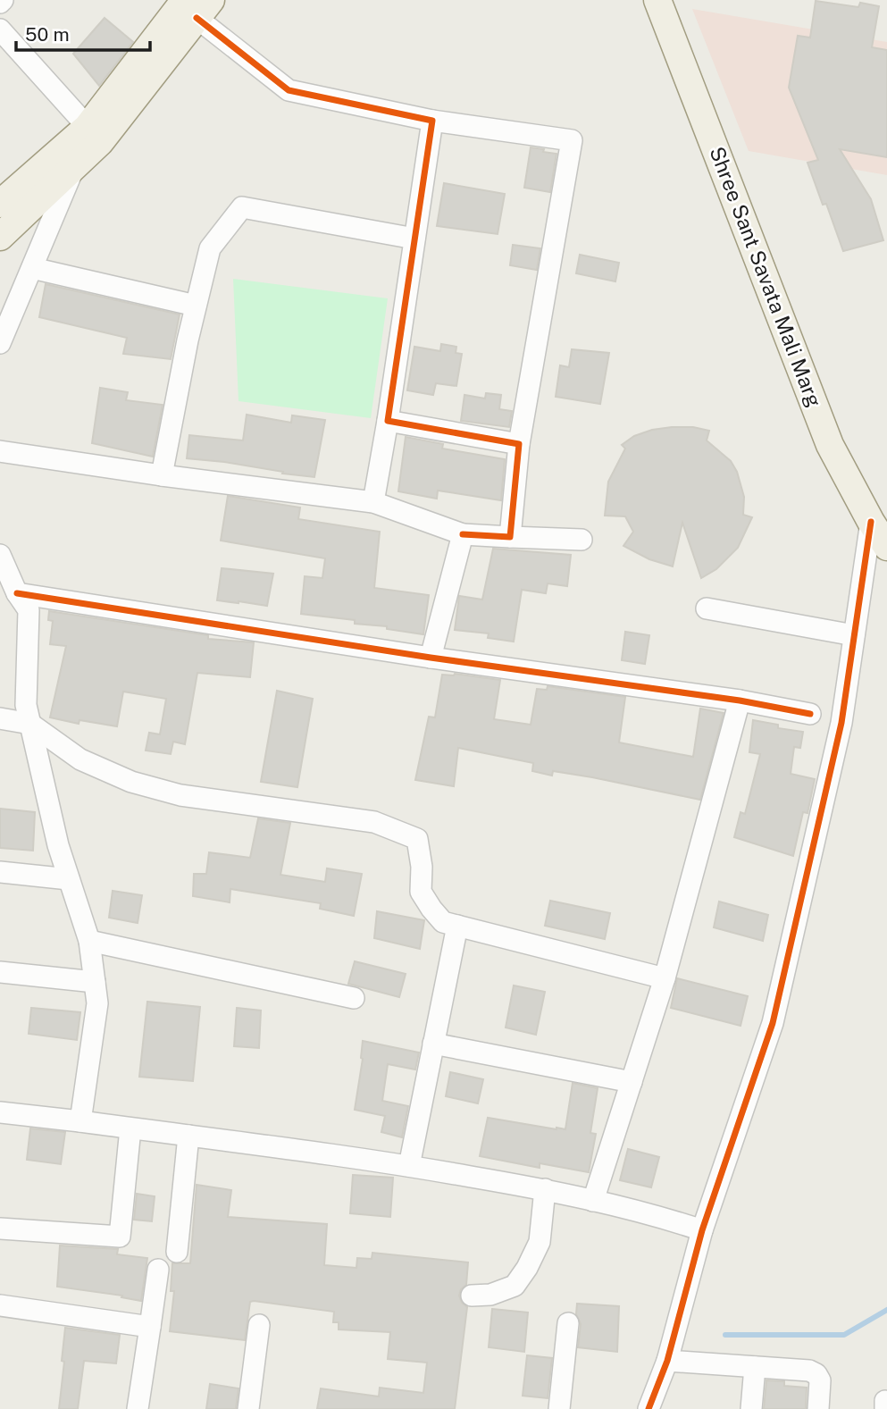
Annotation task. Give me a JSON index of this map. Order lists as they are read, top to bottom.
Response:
{
  "streets": {
    "main road": ["Shree Sant Savata Mali Marg"]
  },
  "scale_bar": "50 m"
}
